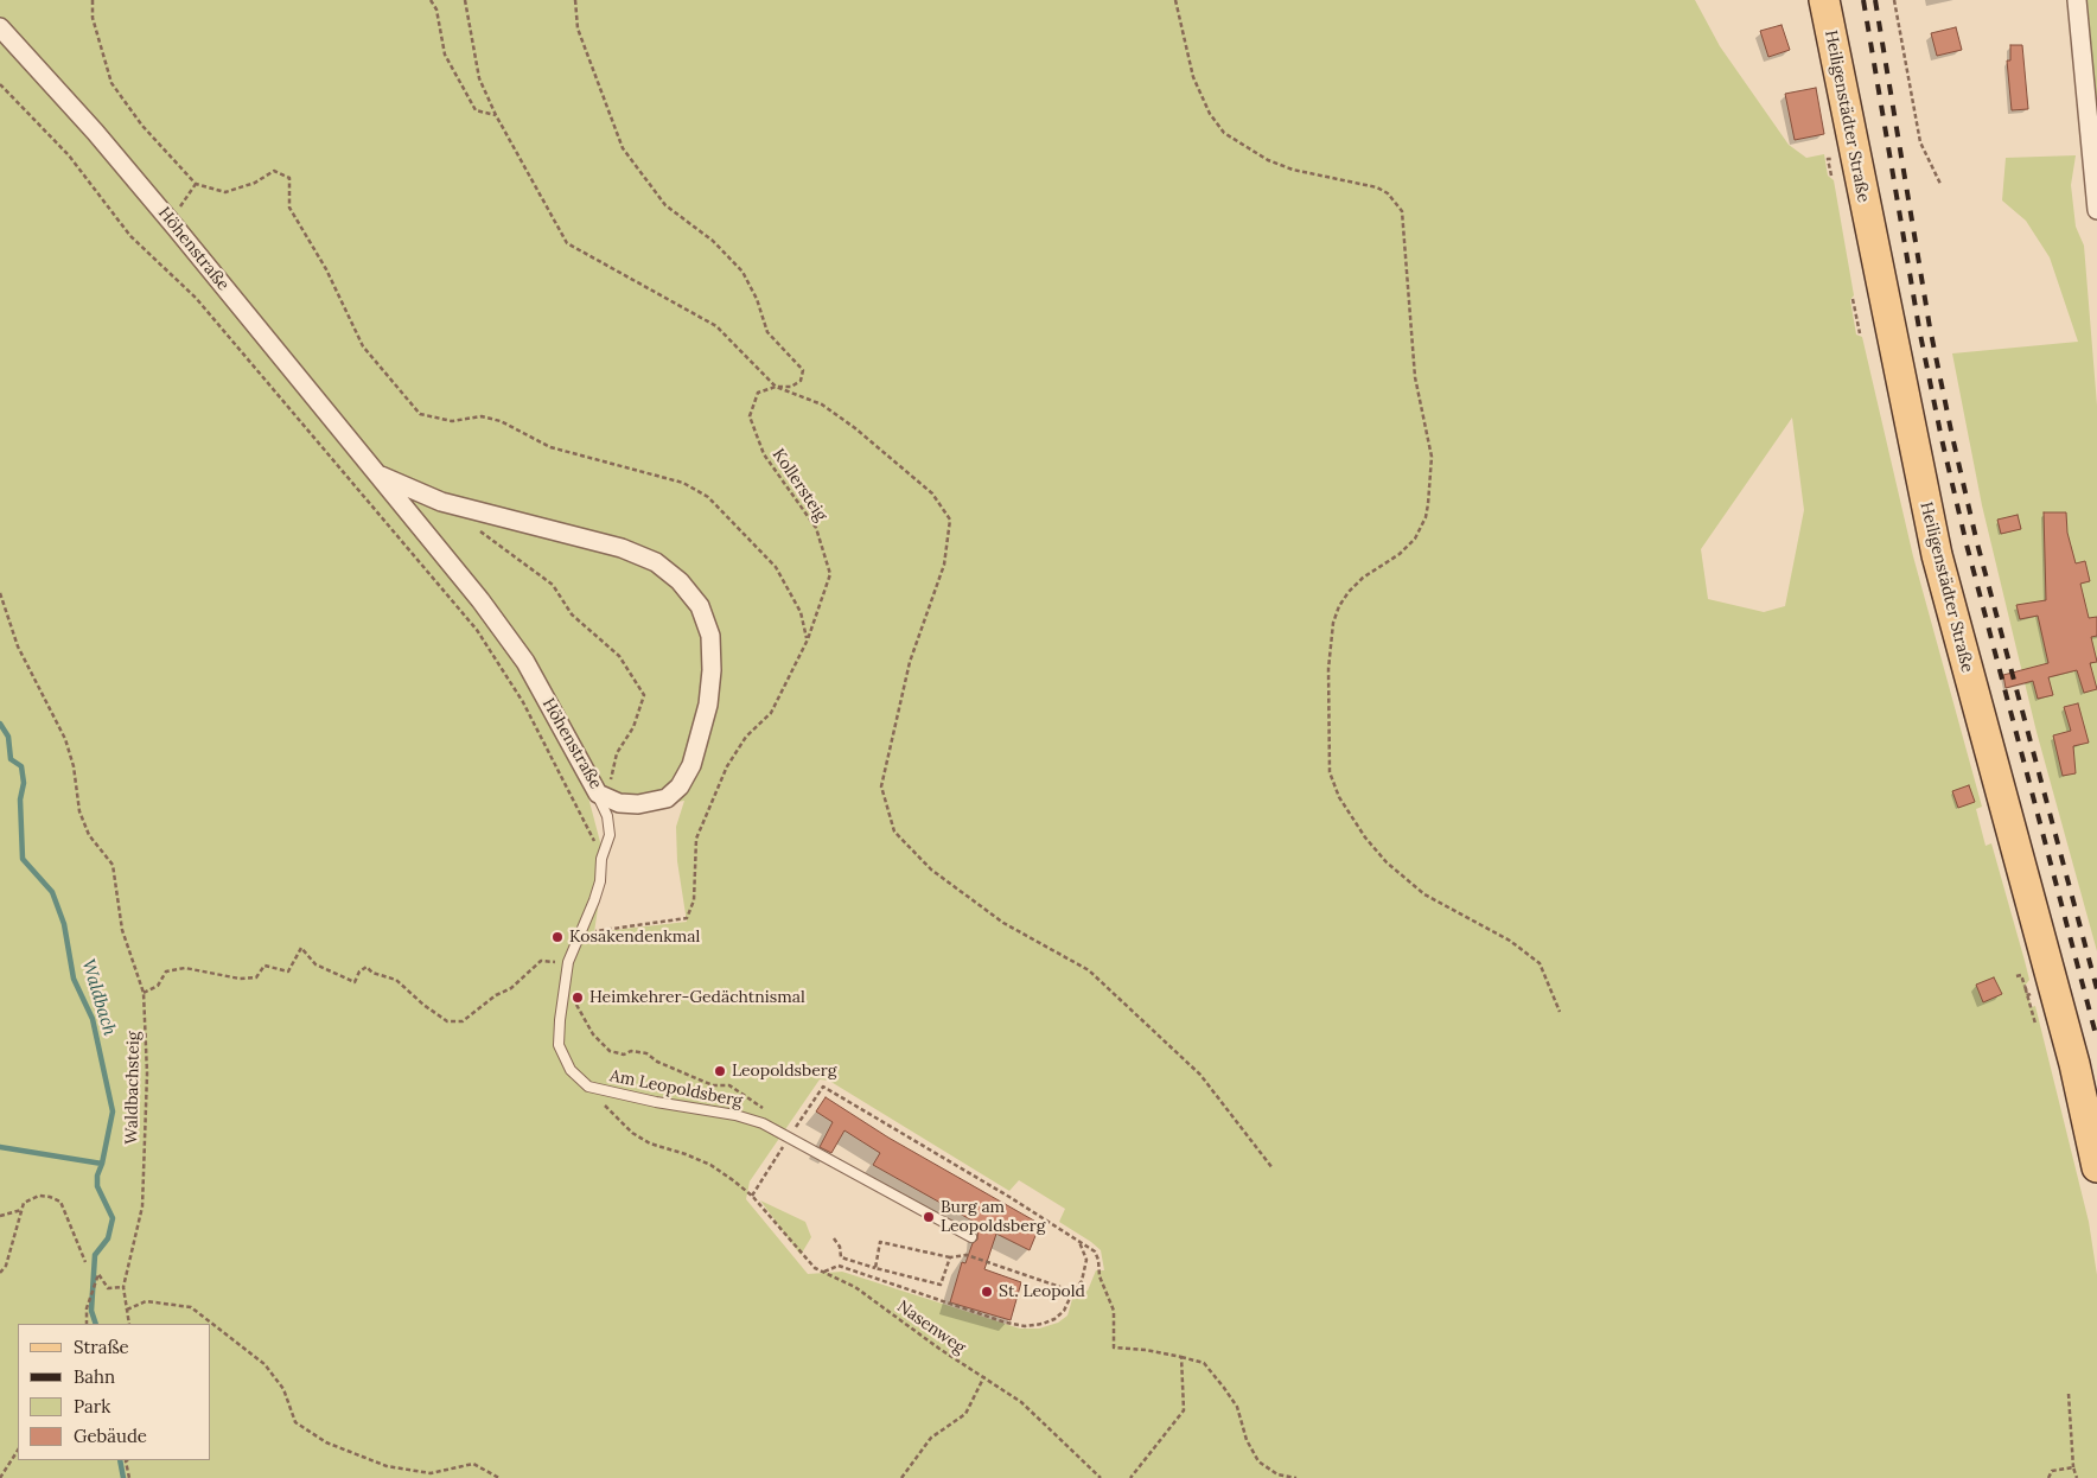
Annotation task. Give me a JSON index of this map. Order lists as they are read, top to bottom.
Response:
{
  "streets": {
    "main road": ["Heiligenstädter Straße"],
    "street": ["Höhenstraße"],
    "lane": ["Am Leopoldsberg"],
    "path": ["Kollersteig", "Waldbachsteig", "Nasenweg"]
  },
  "crossings": [
    ["Höhenstraße", "Am Leopoldsberg"],
    ["Kollersteig", "Am Leopoldsberg"],
    ["Am Leopoldsberg", "Nasenweg"]
  ],
  "water": ["Waldbach"],
  "places": [
    "Kosakendenkmal",
    "Heimkehrer-Gedächtnismal",
    "Leopoldsberg",
    "Burg am Leopoldsberg",
    "St. Leopold"
  ],
  "legend": [
    "Straße",
    "Bahn",
    "Park",
    "Gebäude"
  ]
}
